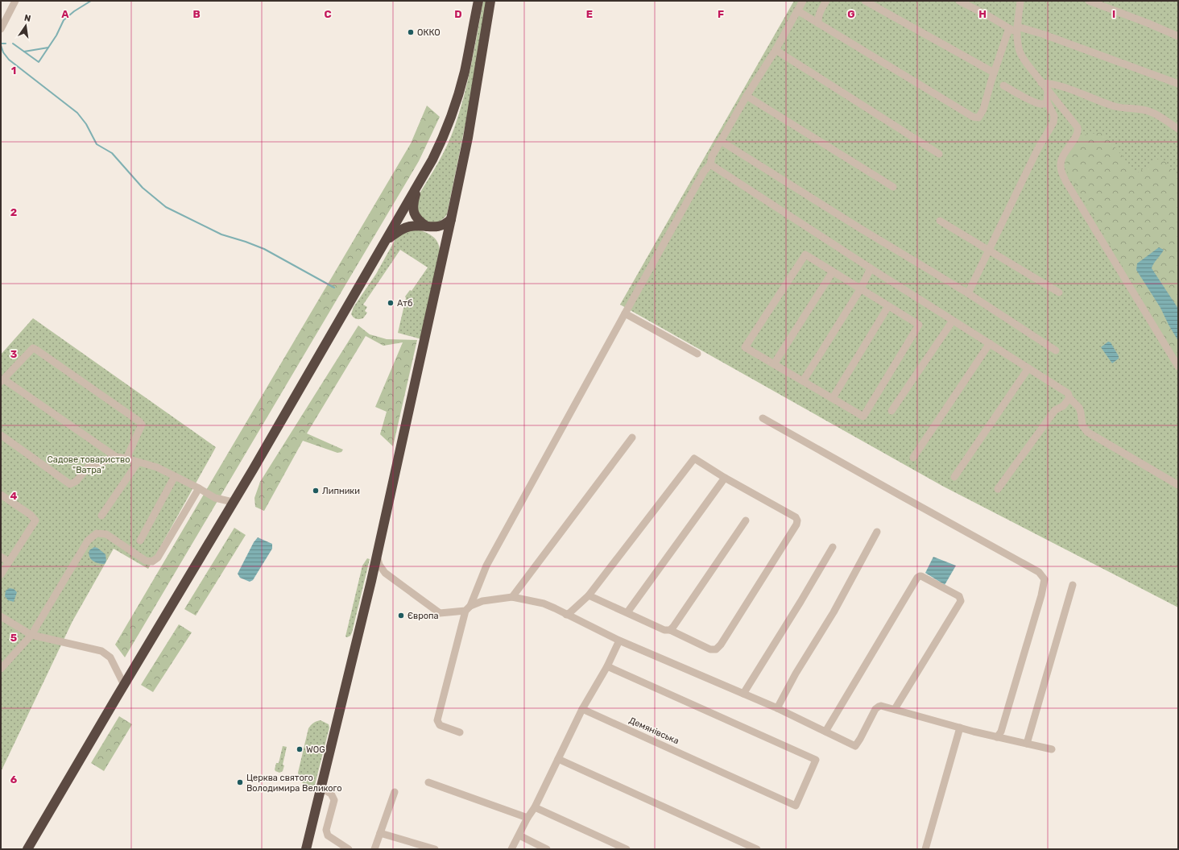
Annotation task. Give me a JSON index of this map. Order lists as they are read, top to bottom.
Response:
{
  "streets": {
    "street": ["Демянівська"]
  },
  "parks": ["Садове товариство \"Ватра\""],
  "places": [
    "ОККО",
    "Атб",
    "Липники",
    "Європа",
    "WOG",
    "Церква святого Володимира Великого"
  ],
  "north": "top",
  "grid": {
    "columns": [
      "A",
      "B",
      "C",
      "D",
      "E",
      "F",
      "G",
      "H",
      "I"
    ],
    "rows": [
      "1",
      "2",
      "3",
      "4",
      "5",
      "6"
    ]
  }
}
